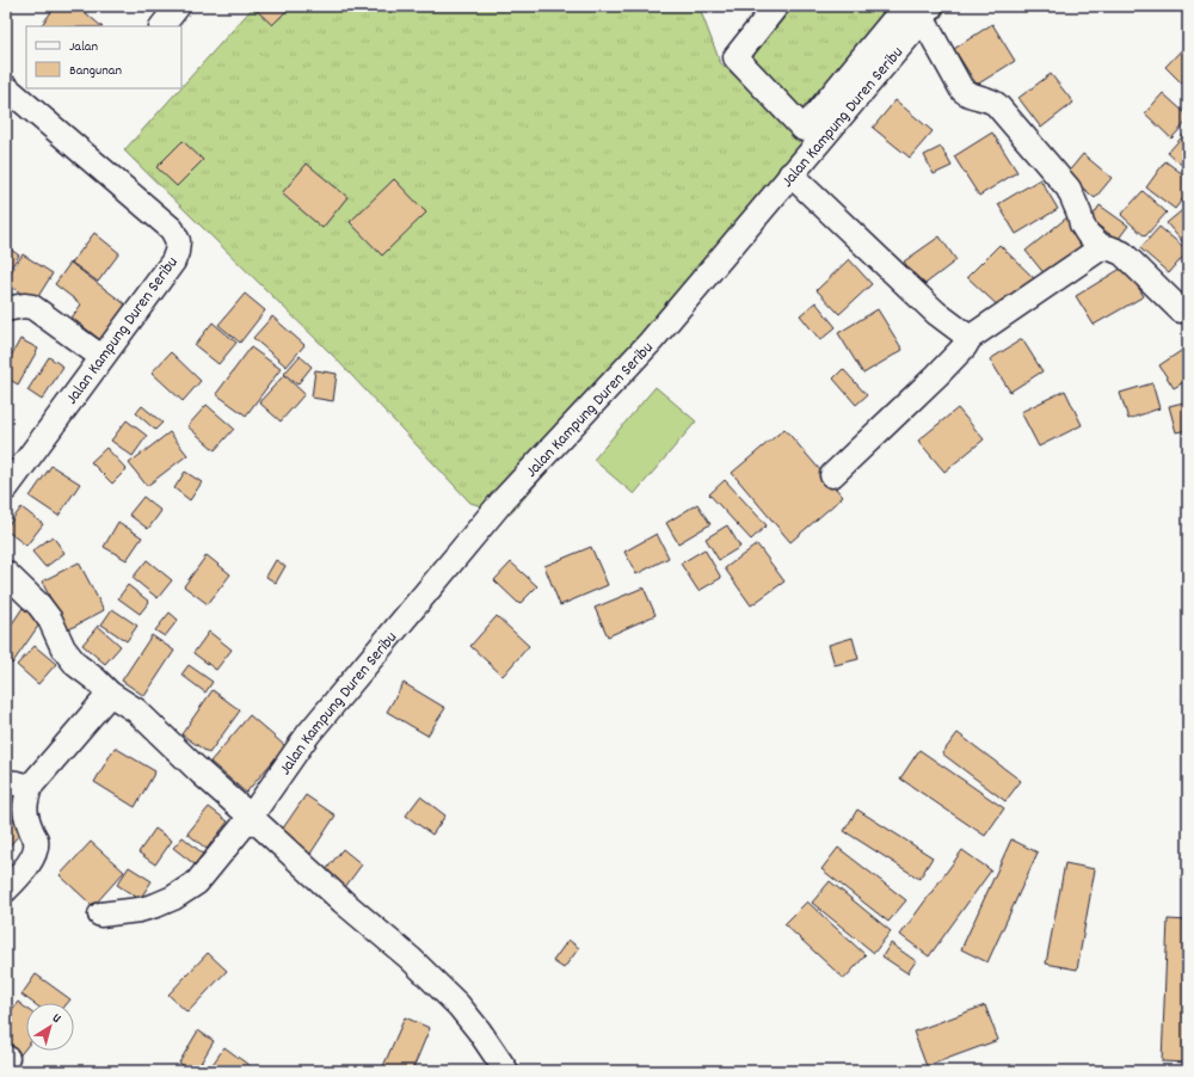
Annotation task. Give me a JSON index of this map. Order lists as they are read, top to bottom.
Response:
{
  "streets": {
    "street": ["Jalan Kampung Duren Seribu"]
  },
  "legend": ["Jalan", "Bangunan"],
  "north": "top right"
}
